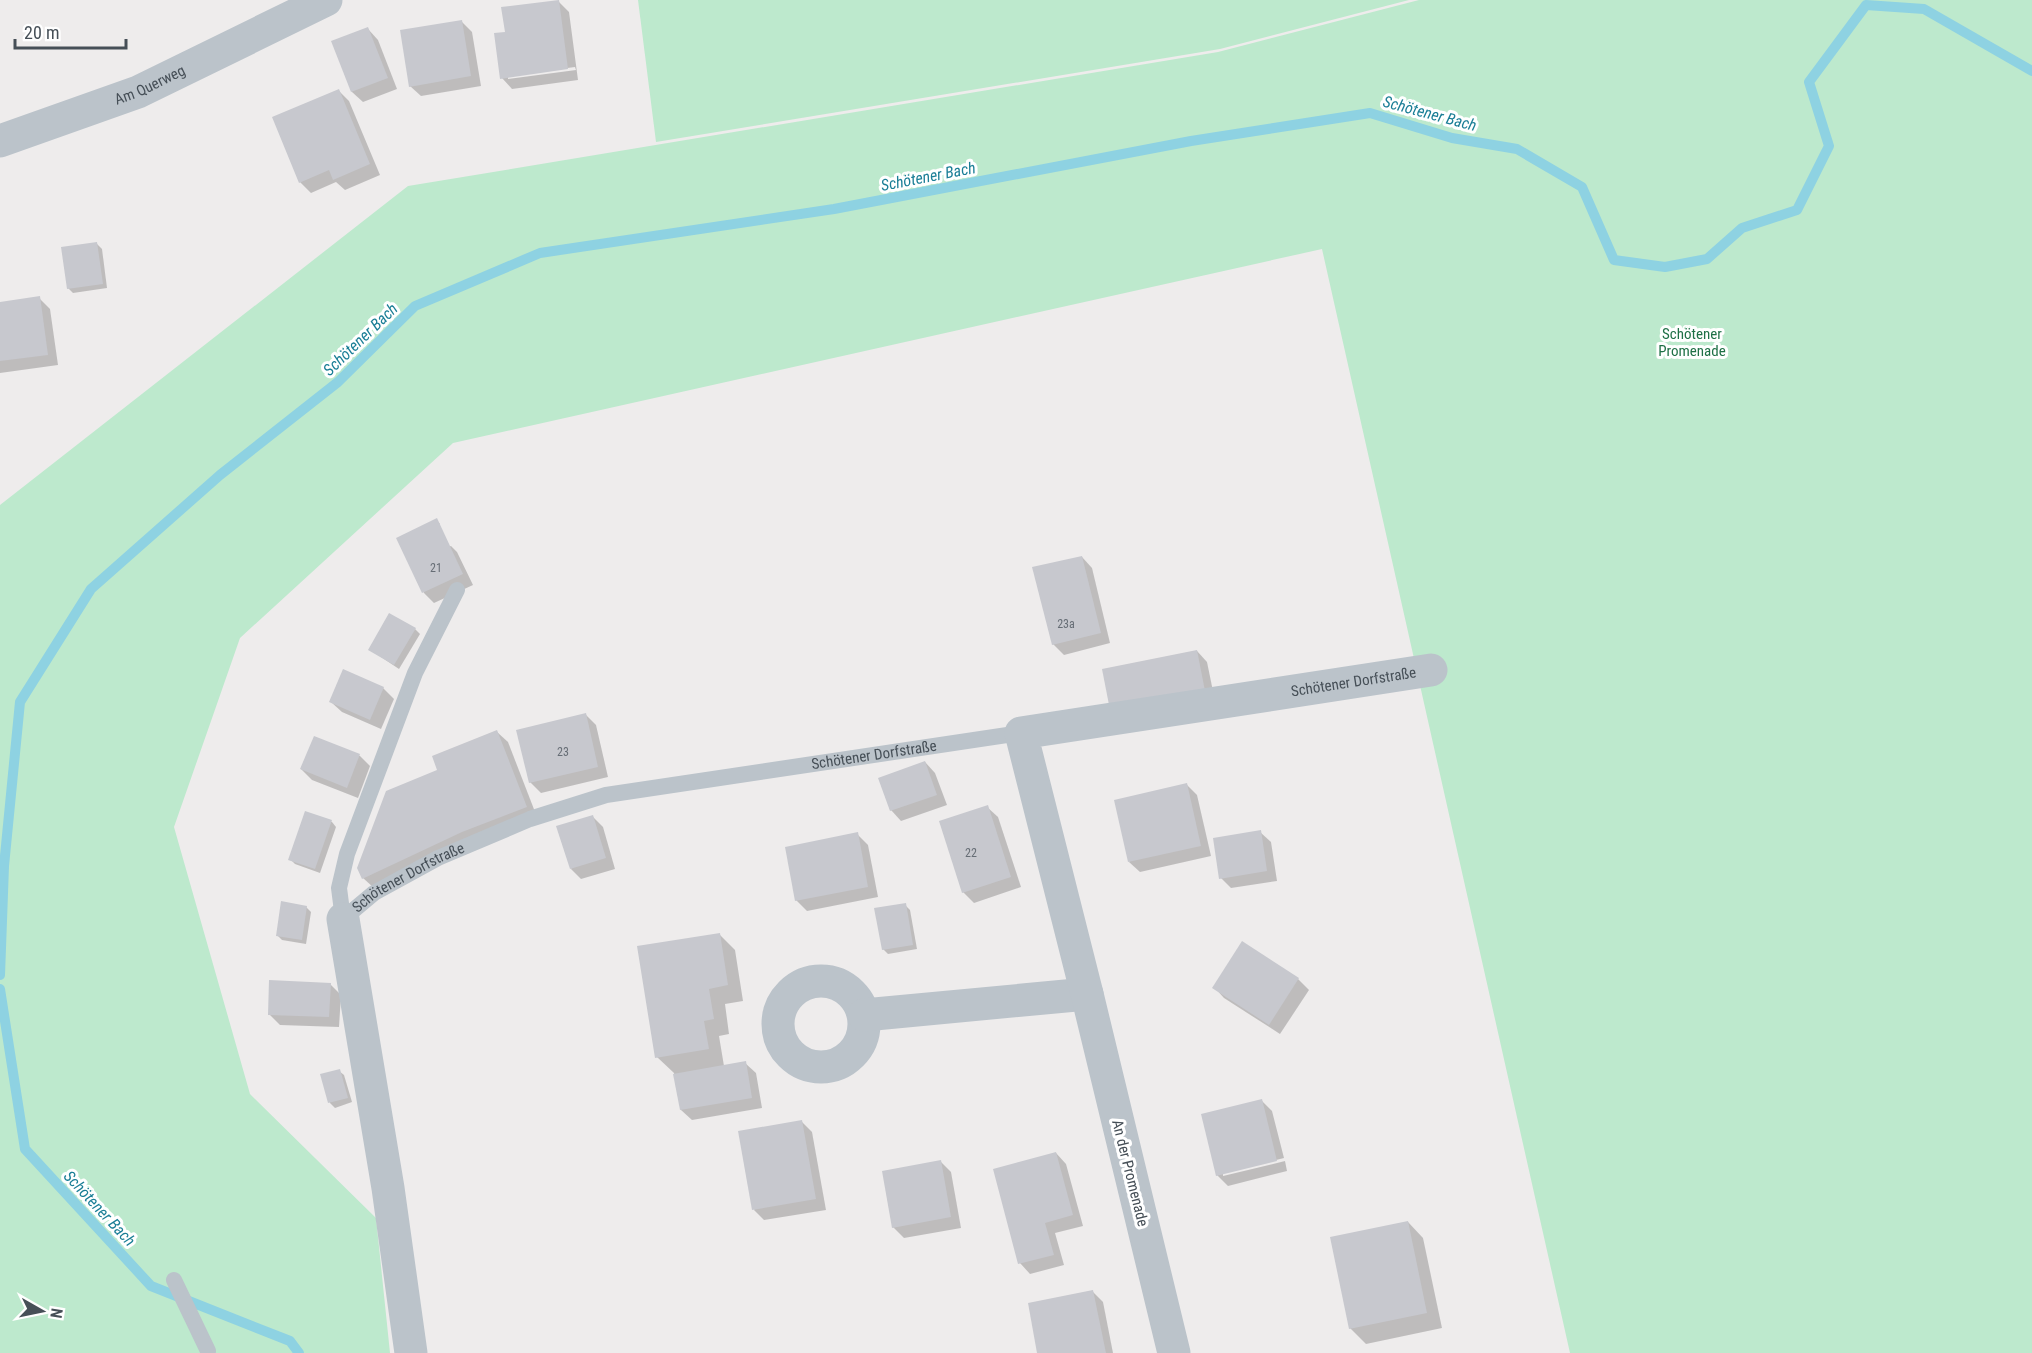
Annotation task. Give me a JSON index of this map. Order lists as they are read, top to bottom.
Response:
{
  "streets": {
    "street": ["Am Querweg", "Schötener Dorfstraße", "An der Promenade"]
  },
  "crossings": [
    ["Schötener Dorfstraße", "An der Promenade"]
  ],
  "water": ["Schötener Bach"],
  "parks": ["Schötener Promenade"],
  "house_numbers": [
    "21",
    "23a",
    "23",
    "22"
  ],
  "scale_bar": "20 m",
  "north": "right"
}
